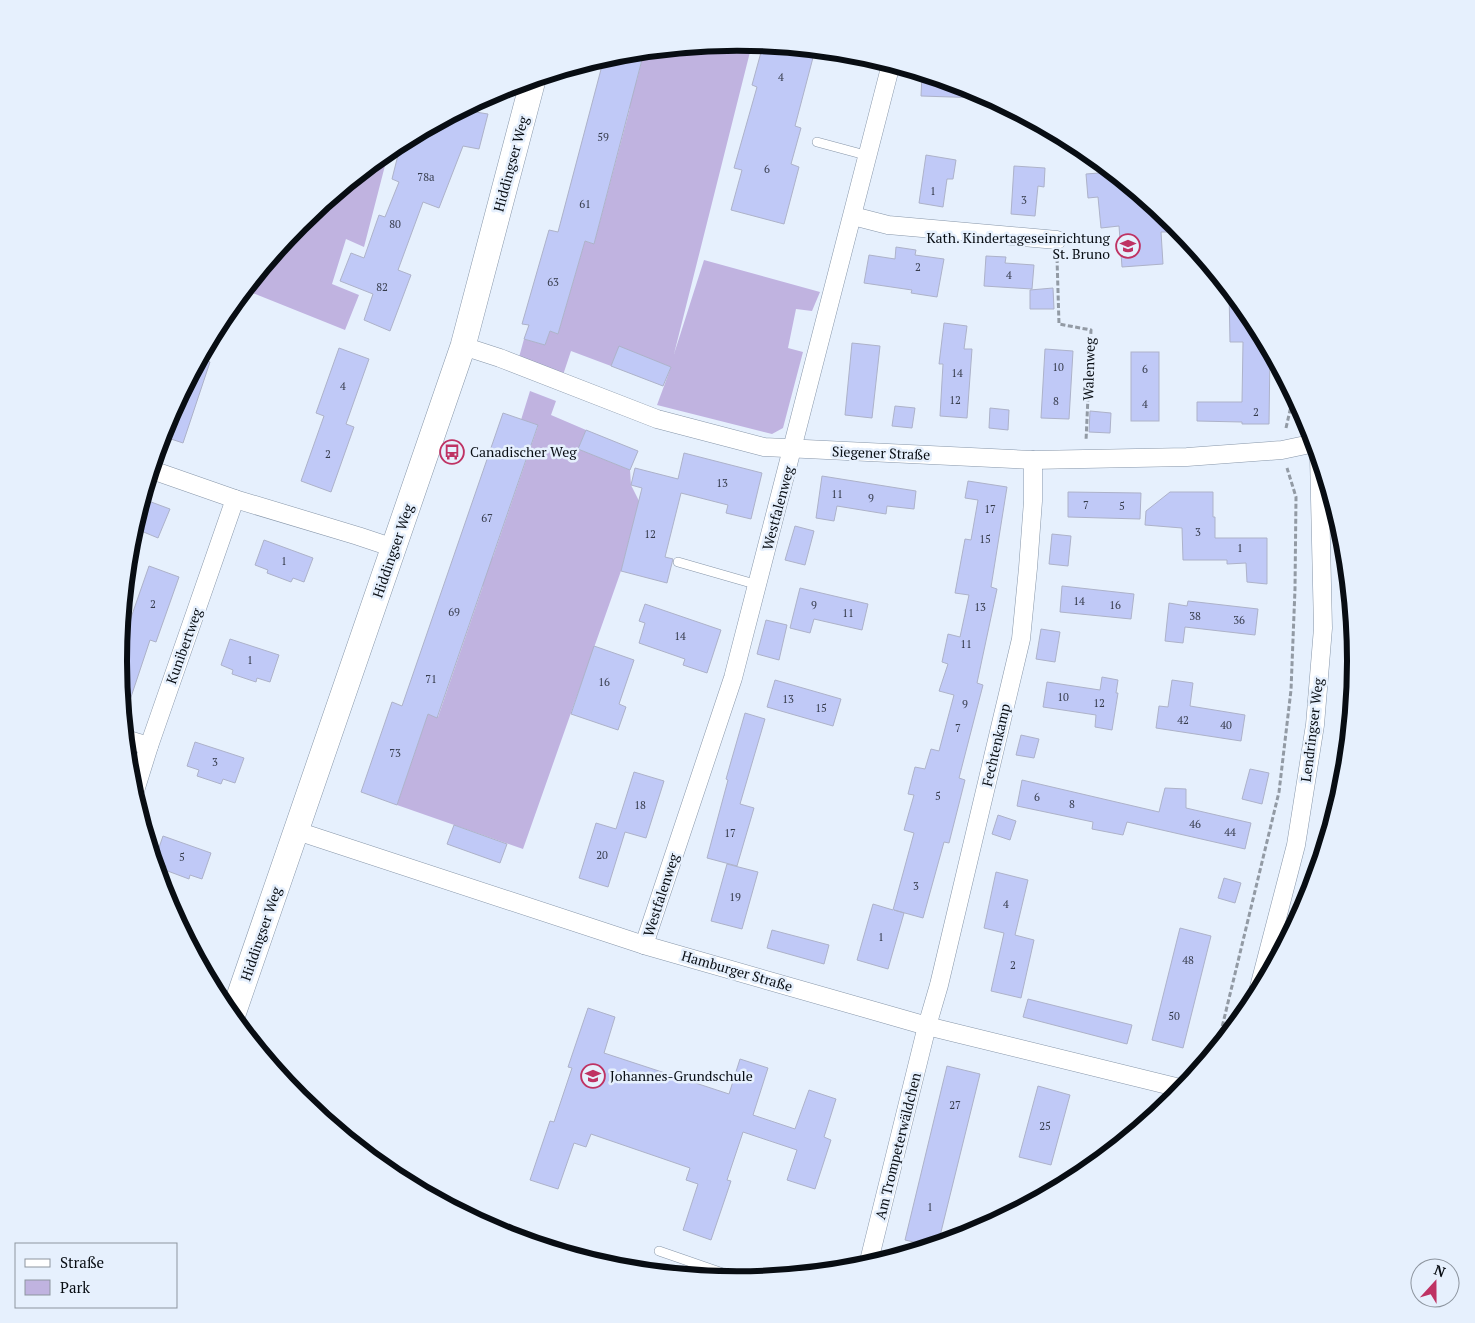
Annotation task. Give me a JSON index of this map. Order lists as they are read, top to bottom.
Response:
{
  "streets": {
    "main road": ["Hiddingser Weg"],
    "street": [
      "Siegener Straße",
      "Westfalenweg",
      "Kunibertweg",
      "Lendringser Weg",
      "Fechtenkamp",
      "Hamburger Straße",
      "Am Trompeterwäldchen"
    ],
    "path": ["Walenweg"]
  },
  "crossings": [
    ["Hiddingser Weg", "Siegener Straße"],
    ["Hiddingser Weg", "Hamburger Straße"],
    ["Walenweg", "Siegener Straße"],
    ["Siegener Straße", "Westfalenweg"],
    ["Siegener Straße", "Fechtenkamp"],
    ["Westfalenweg", "Hamburger Straße"],
    ["Fechtenkamp", "Hamburger Straße"],
    ["Fechtenkamp", "Am Trompeterwäldchen"],
    ["Hamburger Straße", "Am Trompeterwäldchen"]
  ],
  "places": {
    "school or university": ["Kath. Kindertageseinrichtung St. Bruno", "Johannes-Grundschule"],
    "bus stop": ["Canadischer Weg"]
  },
  "house_numbers": [
    "4",
    "59",
    "6",
    "78a",
    "1",
    "3",
    "61",
    "80",
    "2",
    "4",
    "63",
    "82",
    "10",
    "6",
    "14",
    "4",
    "12",
    "8",
    "4",
    "2",
    "2",
    "13",
    "11",
    "9",
    "7",
    "5",
    "17",
    "67",
    "3",
    "12",
    "15",
    "1",
    "1",
    "14",
    "2",
    "9",
    "16",
    "13",
    "69",
    "11",
    "38",
    "36",
    "14",
    "11",
    "1",
    "71",
    "16",
    "10",
    "13",
    "12",
    "9",
    "15",
    "42",
    "40",
    "7",
    "73",
    "3",
    "5",
    "6",
    "8",
    "18",
    "46",
    "44",
    "17",
    "20",
    "5",
    "3",
    "19",
    "4",
    "1",
    "48",
    "2",
    "50",
    "27",
    "25",
    "1"
  ],
  "legend": ["Straße", "Park"],
  "north": "top"
}
